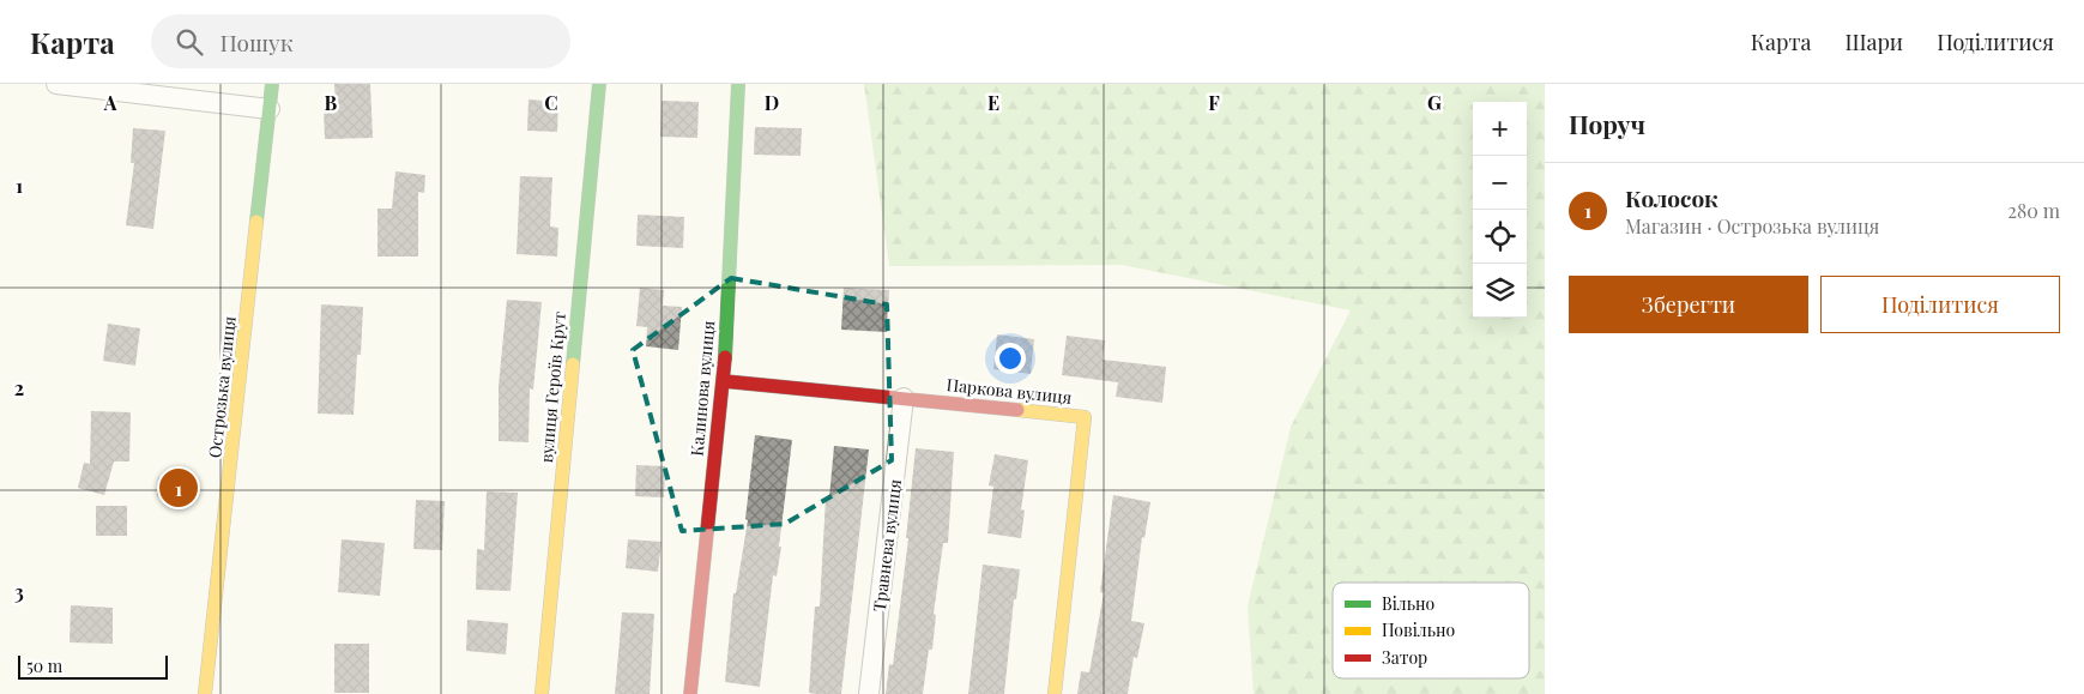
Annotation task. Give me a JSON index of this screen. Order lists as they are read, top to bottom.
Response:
{
  "streets": {
    "street": [
      "Острозька вулиця",
      "вулиця Героїв Крут",
      "Калинова вулиця",
      "Паркова вулиця",
      "Травнева вулиця"
    ]
  },
  "crossings": [
    ["Калинова вулиця", "Паркова вулиця"],
    ["Паркова вулиця", "Травнева вулиця"]
  ],
  "legend": ["Вільно", "Повільно", "Затор"],
  "scale_bar": "50 m",
  "page": {
    "header": "Карта",
    "search": "Пошук",
    "nav": ["Карта", "Шари", "Поділитися"],
    "heading": "Поруч",
    "map_buttons": ["+", "−"],
    "list": [
      {
        "mark": "1",
        "name": "Колосок",
        "note": "Магазин · Острозька вулиця",
        "value": "280 m"
      }
    ],
    "buttons": ["Зберегти", "Поділитися"],
    "pins": "1",
    "scale": "50 m"
  },
  "grid": {
    "columns": [
      "A",
      "B",
      "C",
      "D",
      "E",
      "F",
      "G"
    ],
    "rows": ["1", "2", "3"]
  }
}
